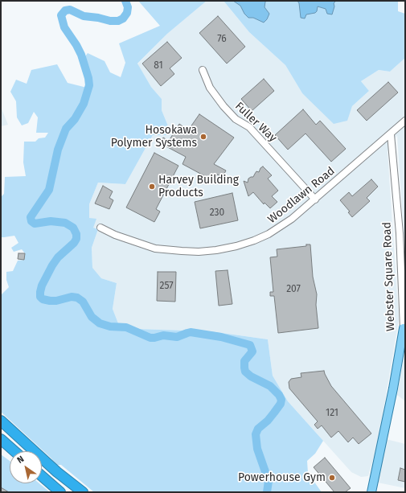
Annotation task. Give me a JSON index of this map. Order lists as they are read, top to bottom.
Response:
{
  "streets": {
    "main road": ["Webster Square Road"],
    "street": ["Fuller Way", "Woodlawn Road"]
  },
  "crossings": [
    ["Fuller Way", "Woodlawn Road"],
    ["Woodlawn Road", "Webster Square Road"]
  ],
  "places": ["Hosokawa Polymer Systems", "Harvey Building Products", "Powerhouse Gym"],
  "house_numbers": [
    "76",
    "81",
    "230",
    "257",
    "207",
    "121"
  ],
  "north": "top left"
}
